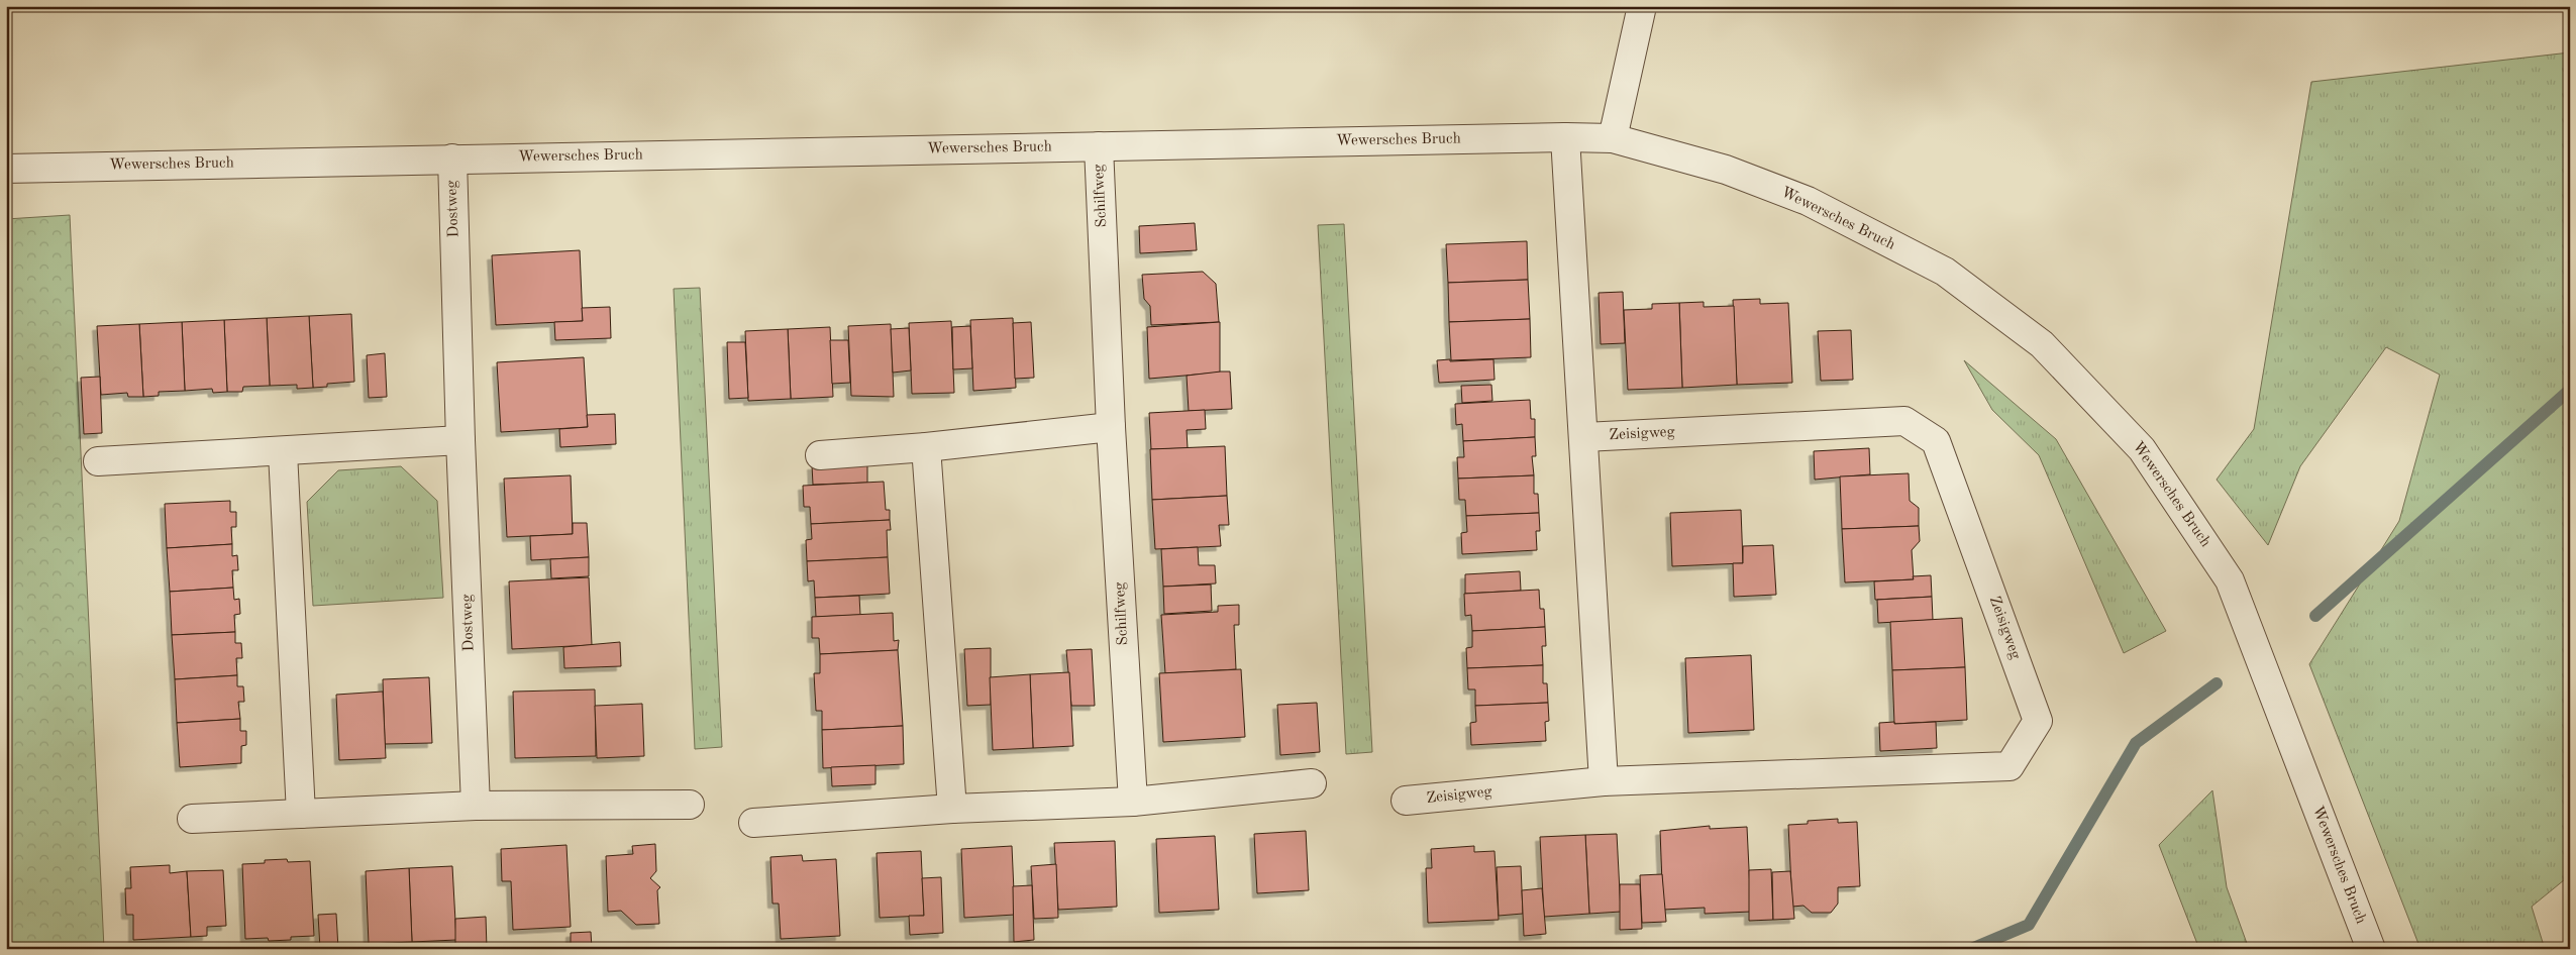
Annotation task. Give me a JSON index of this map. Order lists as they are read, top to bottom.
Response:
{
  "streets": {
    "street": [
      "Wewersches Bruch",
      "Schilfweg",
      "Dostweg",
      "Zeisigweg"
    ]
  },
  "crossings": [
    ["Wewersches Bruch", "Schilfweg"],
    ["Wewersches Bruch", "Dostweg"]
  ]
}
